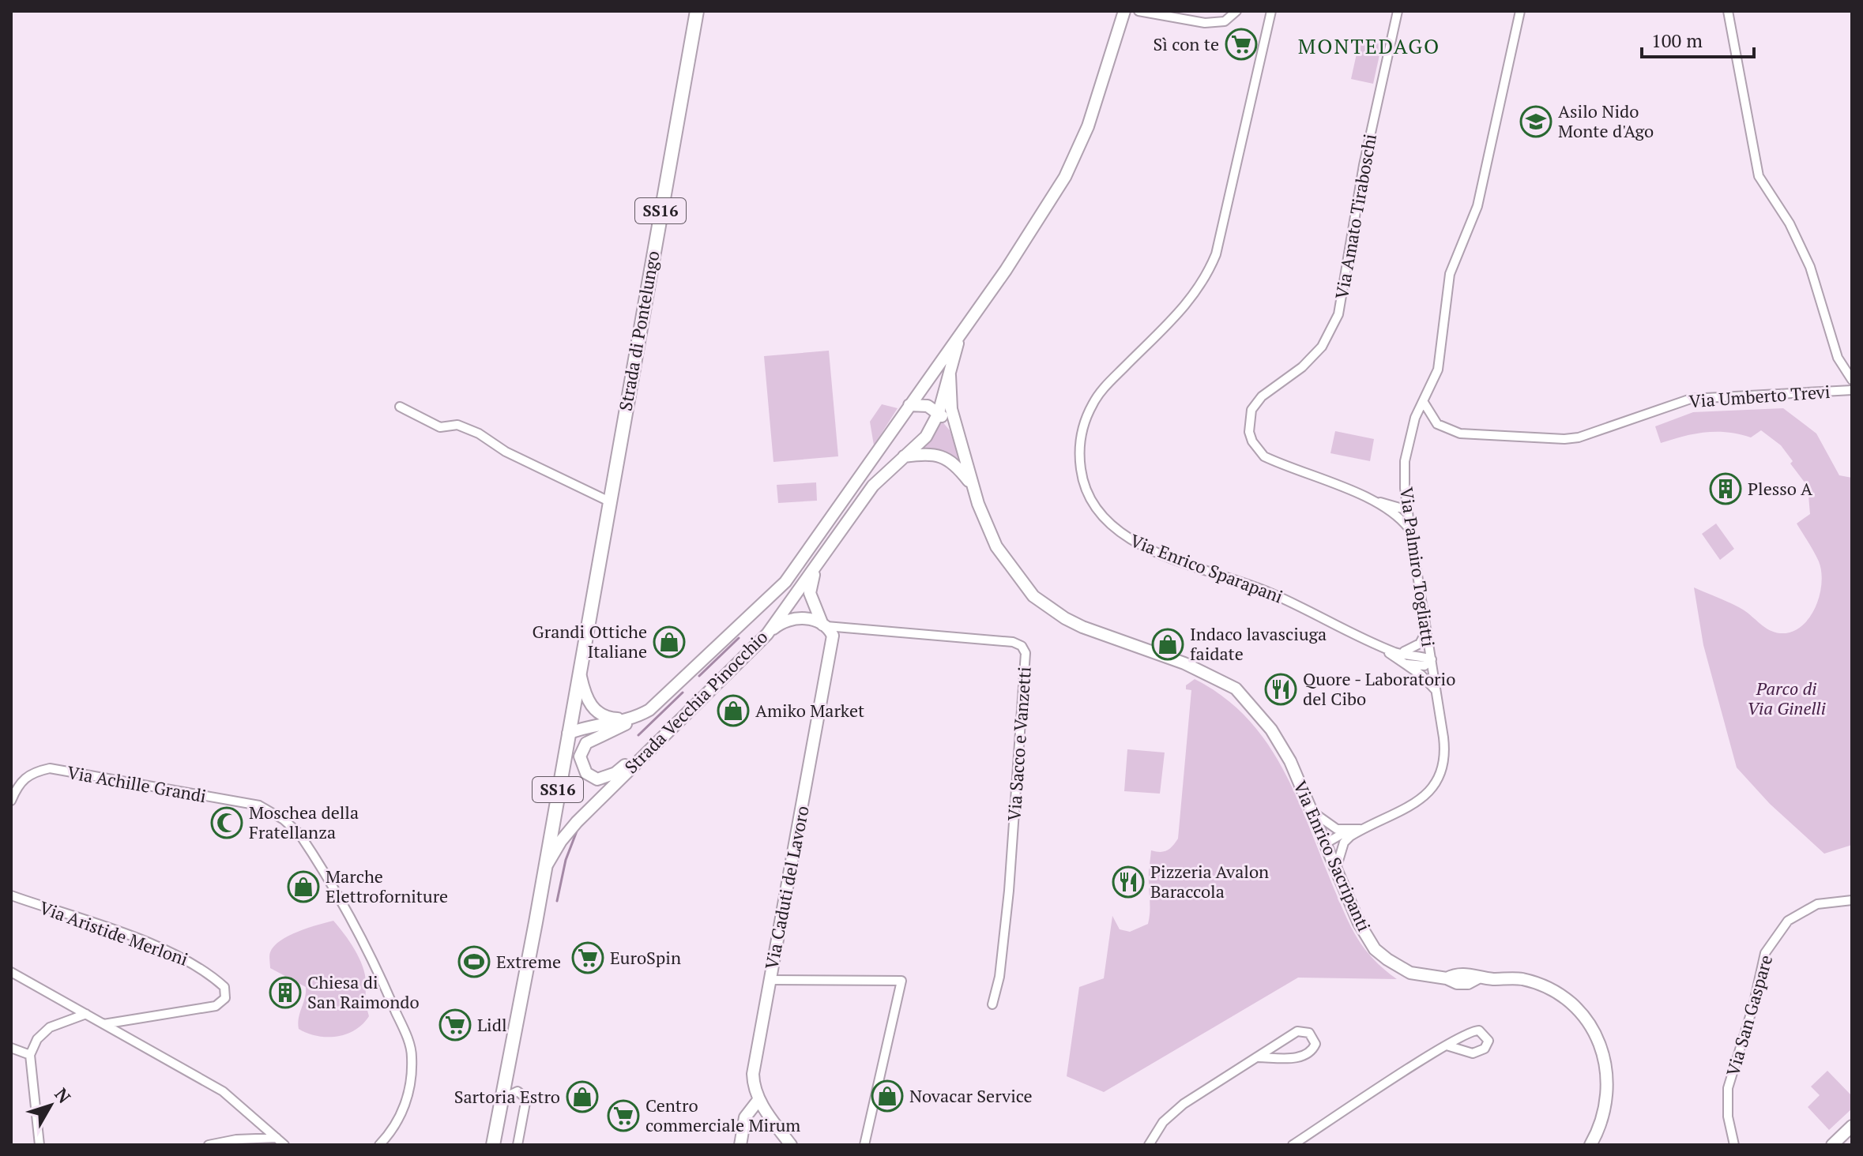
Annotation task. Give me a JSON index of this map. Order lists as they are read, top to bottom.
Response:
{
  "streets": {
    "main road": ["SS16", "Strada di Pontelungo"],
    "street": [
      "Via Amato Tiraboschi",
      "Via Umberto Trevi",
      "Via Palmiro Togliatti",
      "Via Enrico Sparapani",
      "Strada Vecchia Pinocchio",
      "Via Sacco e Vanzetti",
      "Via Achille Grandi",
      "Via Enrico Sacripanti",
      "Via Caduti del Lavoro",
      "Via Aristide Merloni",
      "Via San Gaspare"
    ]
  },
  "crossings": [
    ["SS16", "Strada di Pontelungo"],
    ["SS16", "Strada Vecchia Pinocchio"],
    ["Via Amato Tiraboschi", "Via Palmiro Togliatti"],
    ["Strada di Pontelungo", "Strada Vecchia Pinocchio"],
    ["Via Umberto Trevi", "Via Palmiro Togliatti"],
    ["Via Palmiro Togliatti", "Via Enrico Sparapani"],
    ["Via Palmiro Togliatti", "Via Enrico Sacripanti"],
    ["Strada Vecchia Pinocchio", "Via Sacco e Vanzetti"],
    ["Strada Vecchia Pinocchio", "Via Enrico Sacripanti"],
    ["Via Sacco e Vanzetti", "Via Caduti del Lavoro"]
  ],
  "districts": ["MONTEDAGO"],
  "parks": ["Parco di Via Ginelli"],
  "places": {
    "supermarket": [
      "Sì con te",
      "EuroSpin",
      "Lidl",
      "Centro commerciale Mirum"
    ],
    "school or university": ["Asilo Nido Monte d'Ago"],
    "building": ["Plesso A", "Chiesa di San Raimondo"],
    "shop": [
      "Grandi Ottiche Italiane",
      "Indaco lavasciuga faidate",
      "Amiko Market",
      "Marche Elettroforniture",
      "Novacar Service",
      "Sartoria Estro"
    ],
    "restaurant": ["Quore - Laboratorio del Cibo", "Pizzeria Avalon Baraccola"],
    "mosque": ["Moschea della Fratellanza"],
    "sports": ["Extreme"]
  },
  "scale_bar": "100 m",
  "north": "top right"
}
